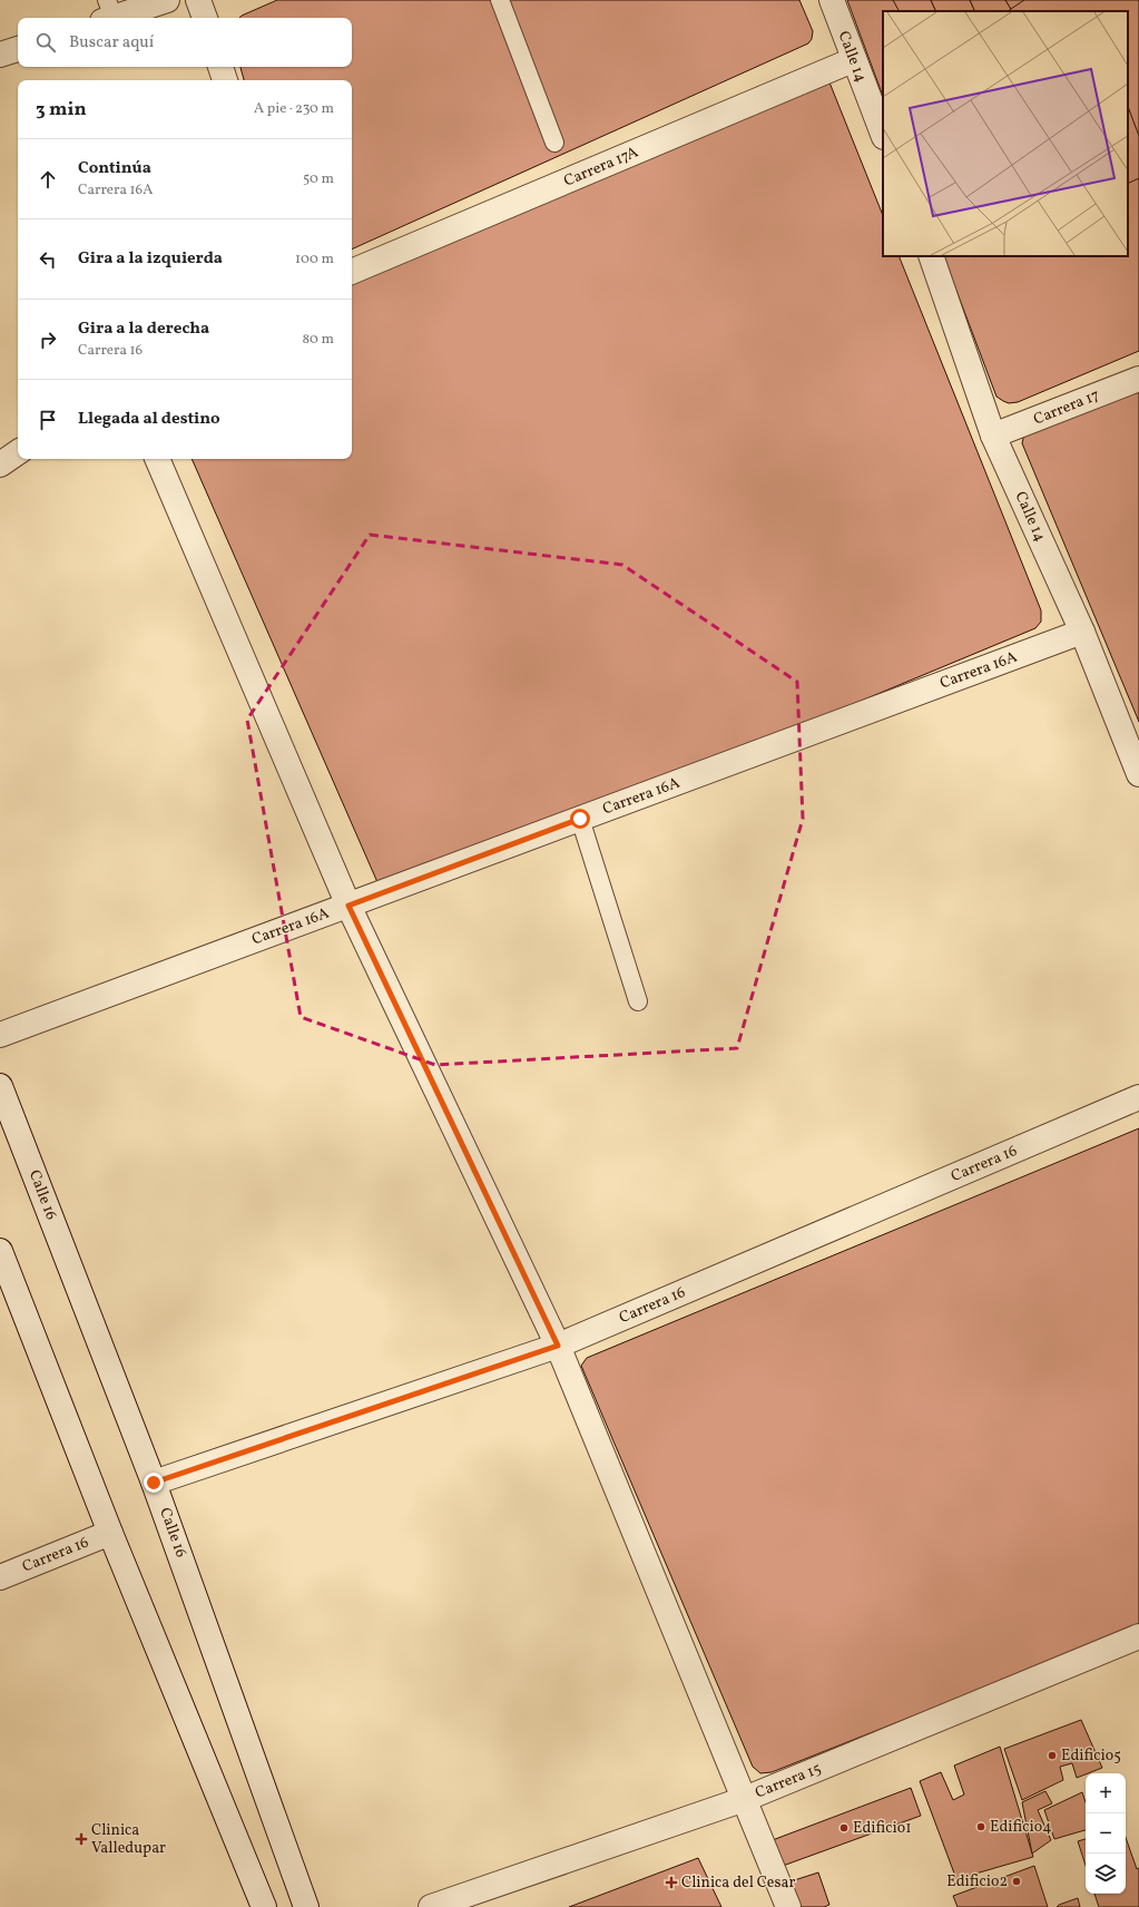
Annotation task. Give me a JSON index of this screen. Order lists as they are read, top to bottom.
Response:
{
  "streets": {
    "street": [
      "Calle 14",
      "Carrera 17A",
      "Carrera 17",
      "Carrera 16A",
      "Carrera 16",
      "Calle 16",
      "Carrera 15"
    ]
  },
  "crossings": [
    ["Calle 14", "Carrera 17A"],
    ["Calle 14", "Carrera 17"],
    ["Calle 14", "Carrera 16A"],
    ["Carrera 16", "Calle 16"]
  ],
  "places": {
    "other": [
      "Edificio5",
      "Edificio4",
      "Edificio1",
      "Edificio2"
    ],
    "health": ["Clinica Valledupar", "Clinica del Cesar"]
  },
  "page": {
    "search": "Buscar aquí",
    "heading": ["3 min", "A pie · 230 m"],
    "list": [
      ["Continúa", "Carrera 16A", "50 m"],
      ["Gira a la izquierda", "100 m"],
      ["Gira a la derecha", "Carrera 16", "80 m"],
      "Llegada al destino"
    ],
    "map_buttons": ["+", "−"]
  }
}
